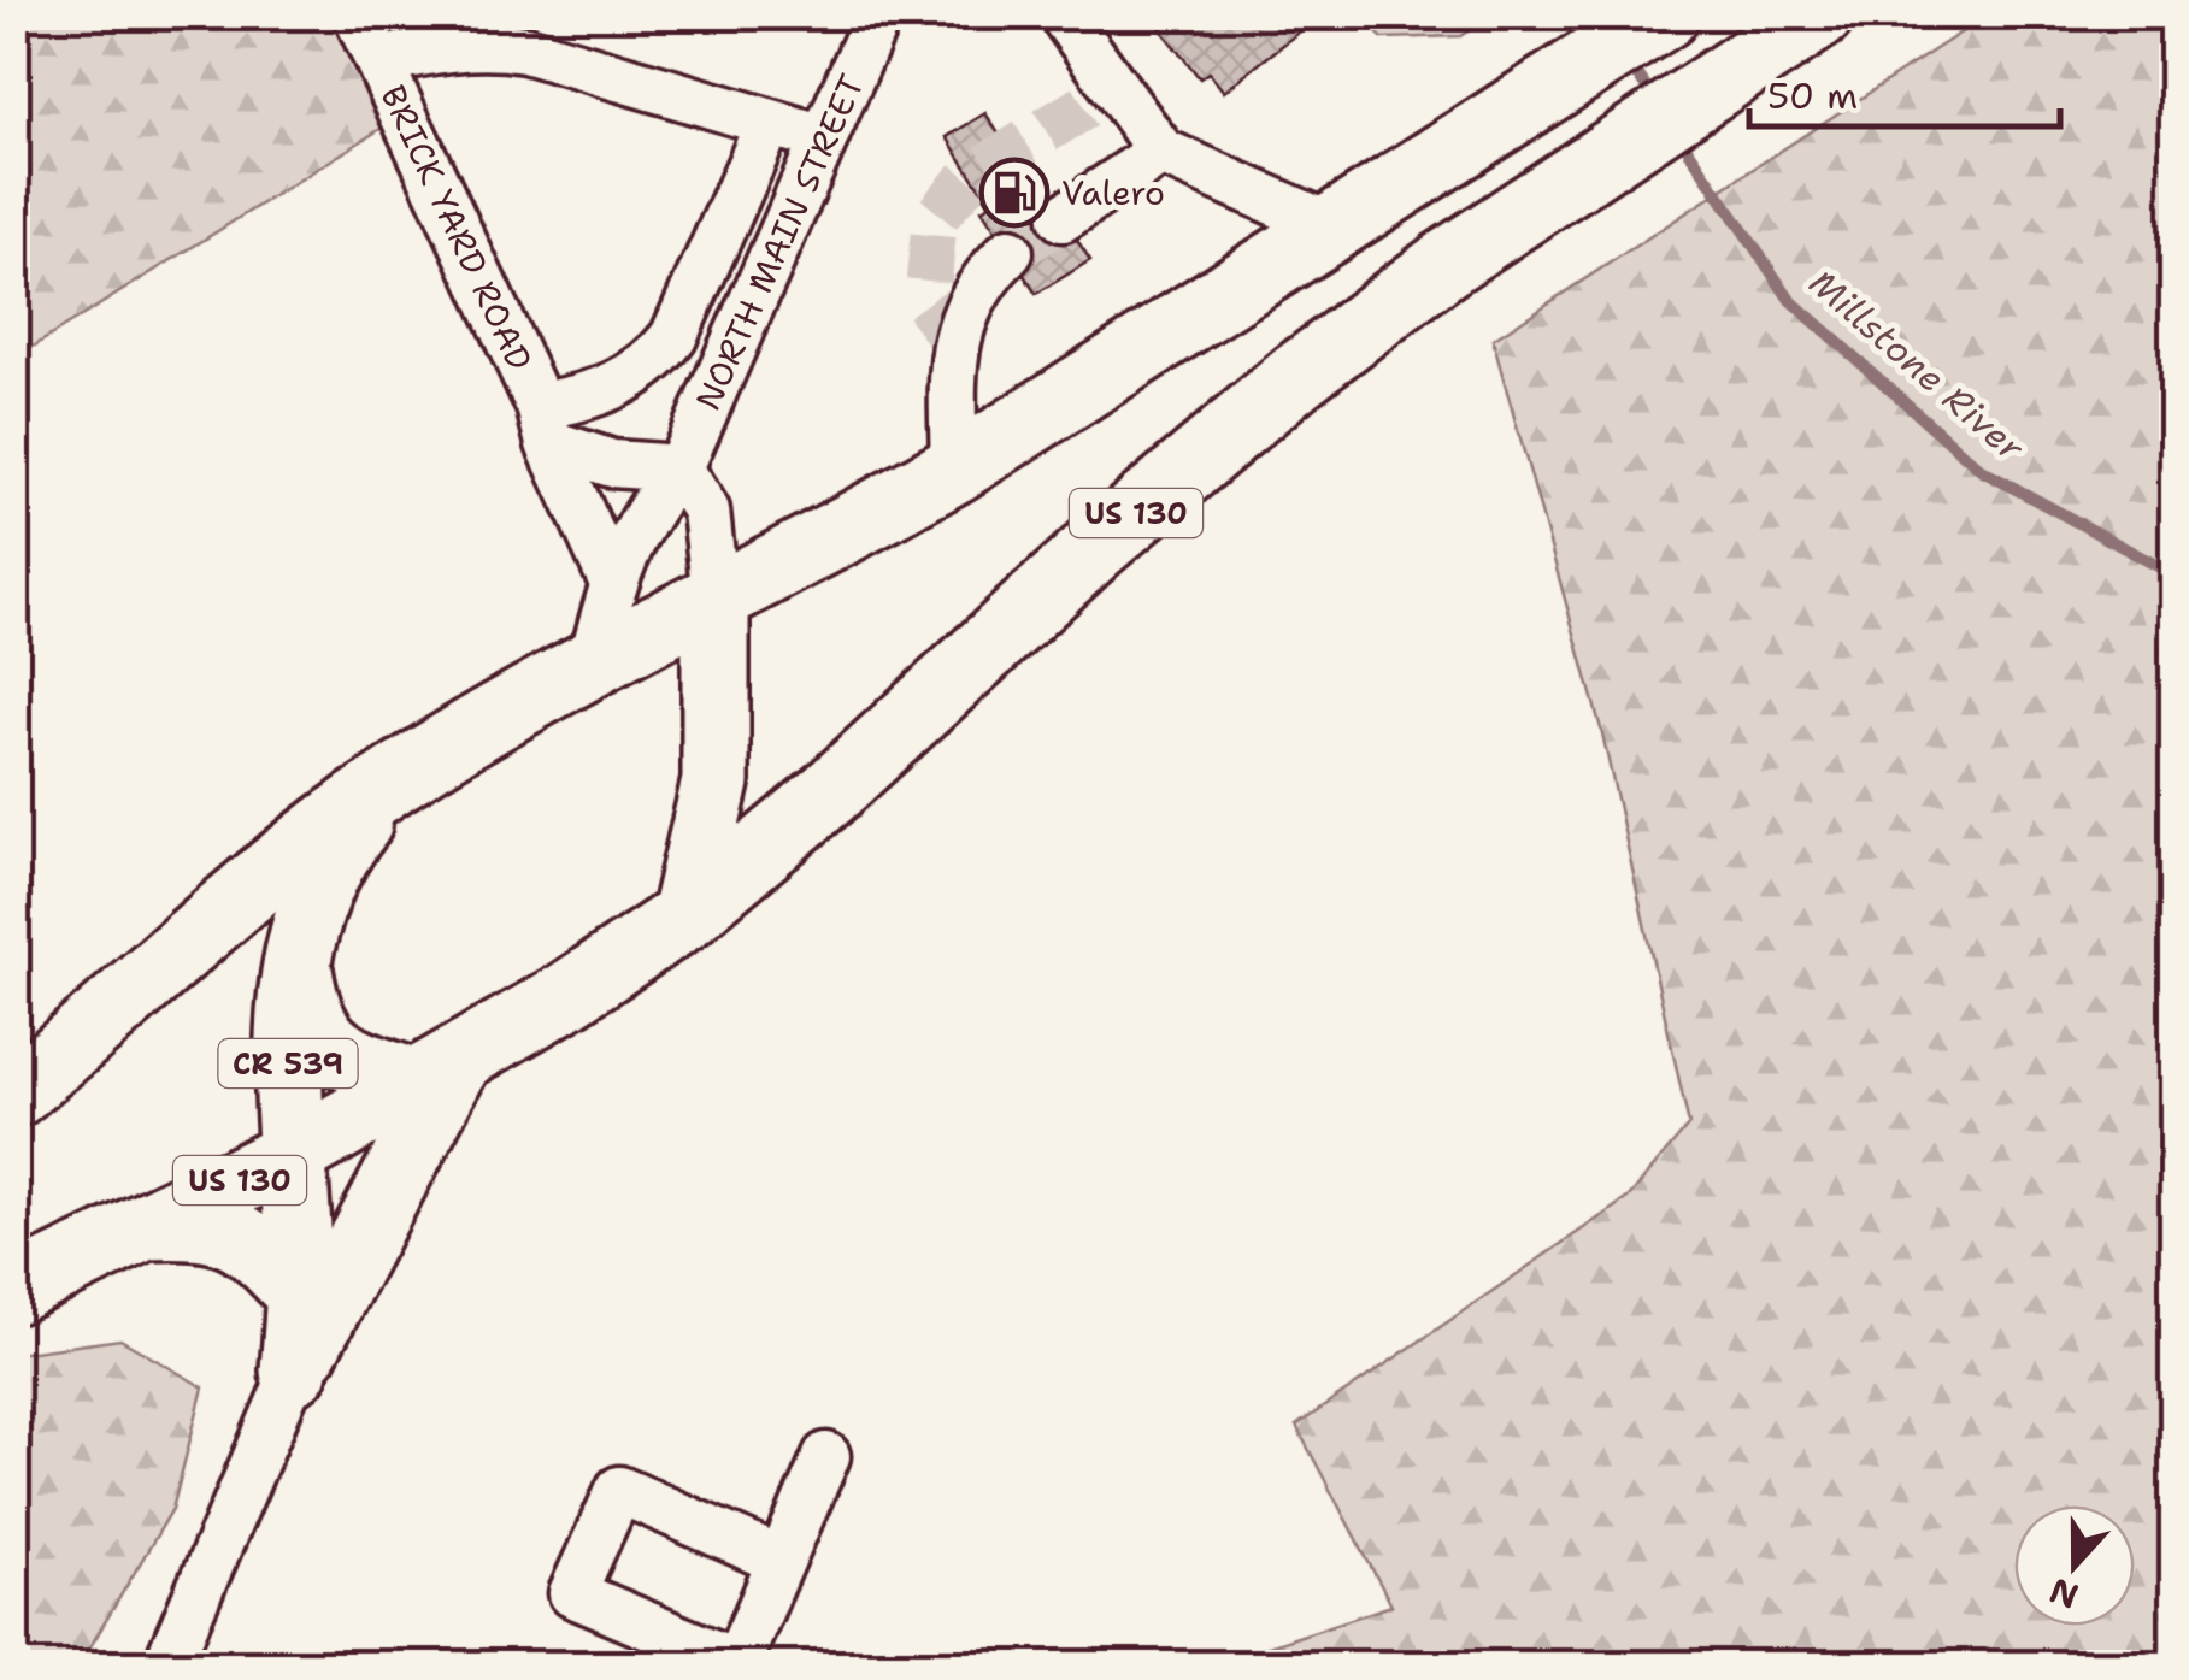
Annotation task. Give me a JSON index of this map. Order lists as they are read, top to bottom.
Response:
{
  "streets": {
    "highway": ["US 130", "CR 539"],
    "street": ["BRICK YARD ROAD", "NORTH MAIN STREET"]
  },
  "crossings": [
    ["BRICK YARD ROAD", "NORTH MAIN STREET"],
    ["US 130", "CR 539"]
  ],
  "water": ["Millstone River"],
  "places": {
    "fuel station": ["Valero"]
  },
  "scale_bar": "50 m",
  "north": "bottom"
}
